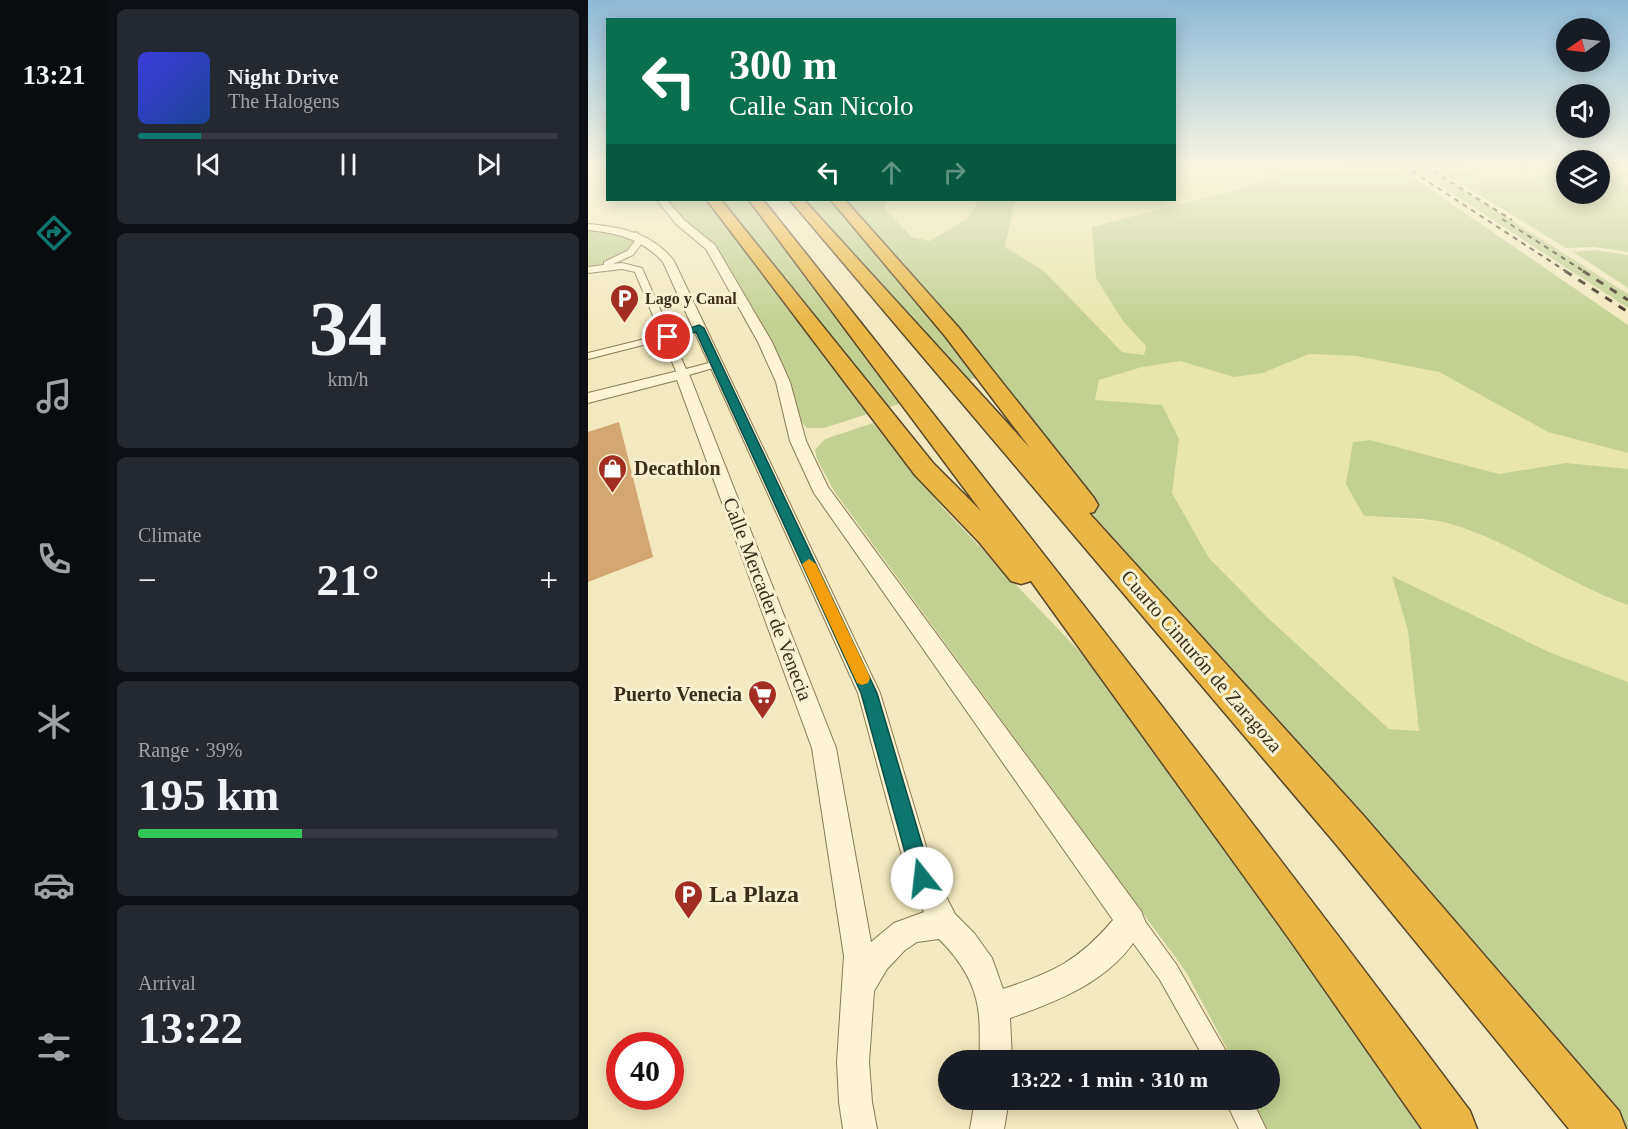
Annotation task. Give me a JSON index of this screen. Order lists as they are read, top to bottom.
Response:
{
  "streets": {
    "highway": ["Cuarto Cinturón de Zaragoza"],
    "street": ["Calle Mercader de Venecia"]
  },
  "places": {
    "parking": ["Lago y Canal", "La Plaza"],
    "shop": ["Decathlon"],
    "supermarket": ["Puerto Venecia"]
  },
  "north": "left",
  "page": {
    "tabs": "13:21",
    "turn": ["300 m", "Calle San Nicolo"],
    "song": ["Night Drive", "The Halogens"],
    "tile": [
      ["34", "km/h"],
      "Climate",
      ["Range · 39%", "195 km"],
      ["Arrival", "13:22"]
    ],
    "heat": ["−", "21°", "+"],
    "limit": "40",
    "trip": "13:22 · 1 min · 310 m"
  }
}
